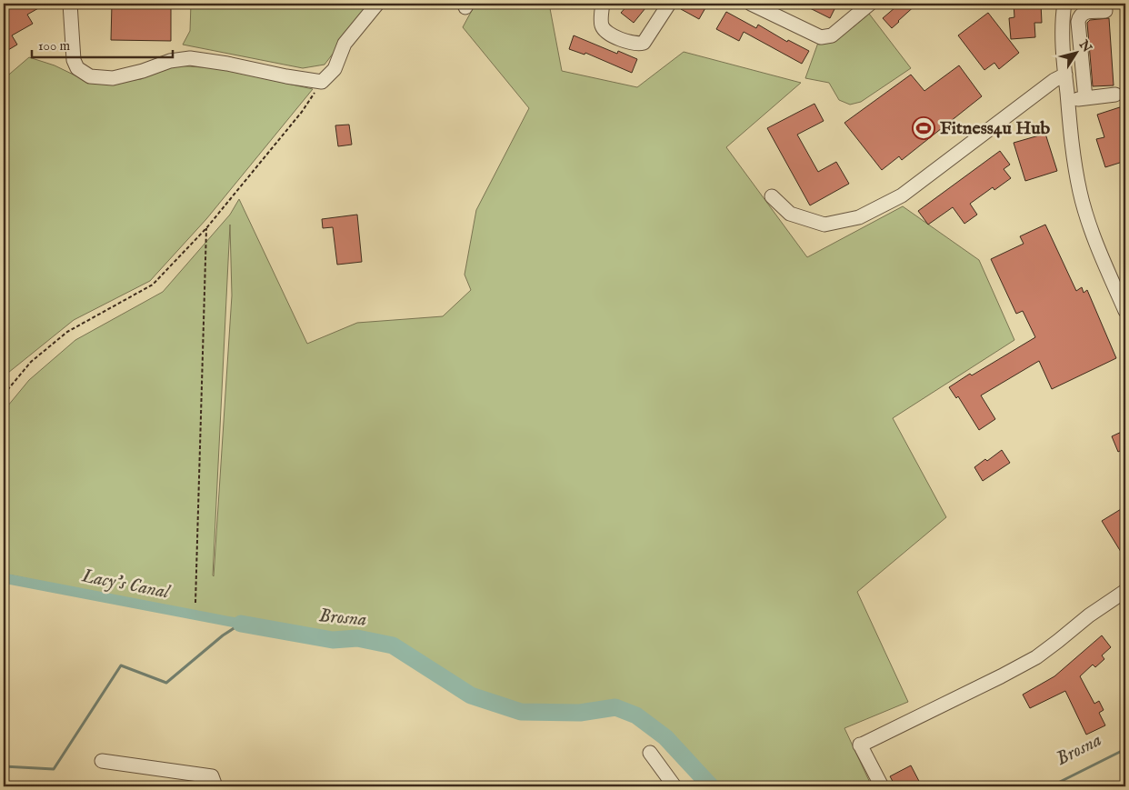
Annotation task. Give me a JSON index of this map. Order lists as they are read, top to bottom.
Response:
{
  "water": ["Lacy's Canal", "Brosna"],
  "places": {
    "sports": ["Fitness4u Hub"]
  },
  "scale_bar": "100 m",
  "north": "top right"
}
